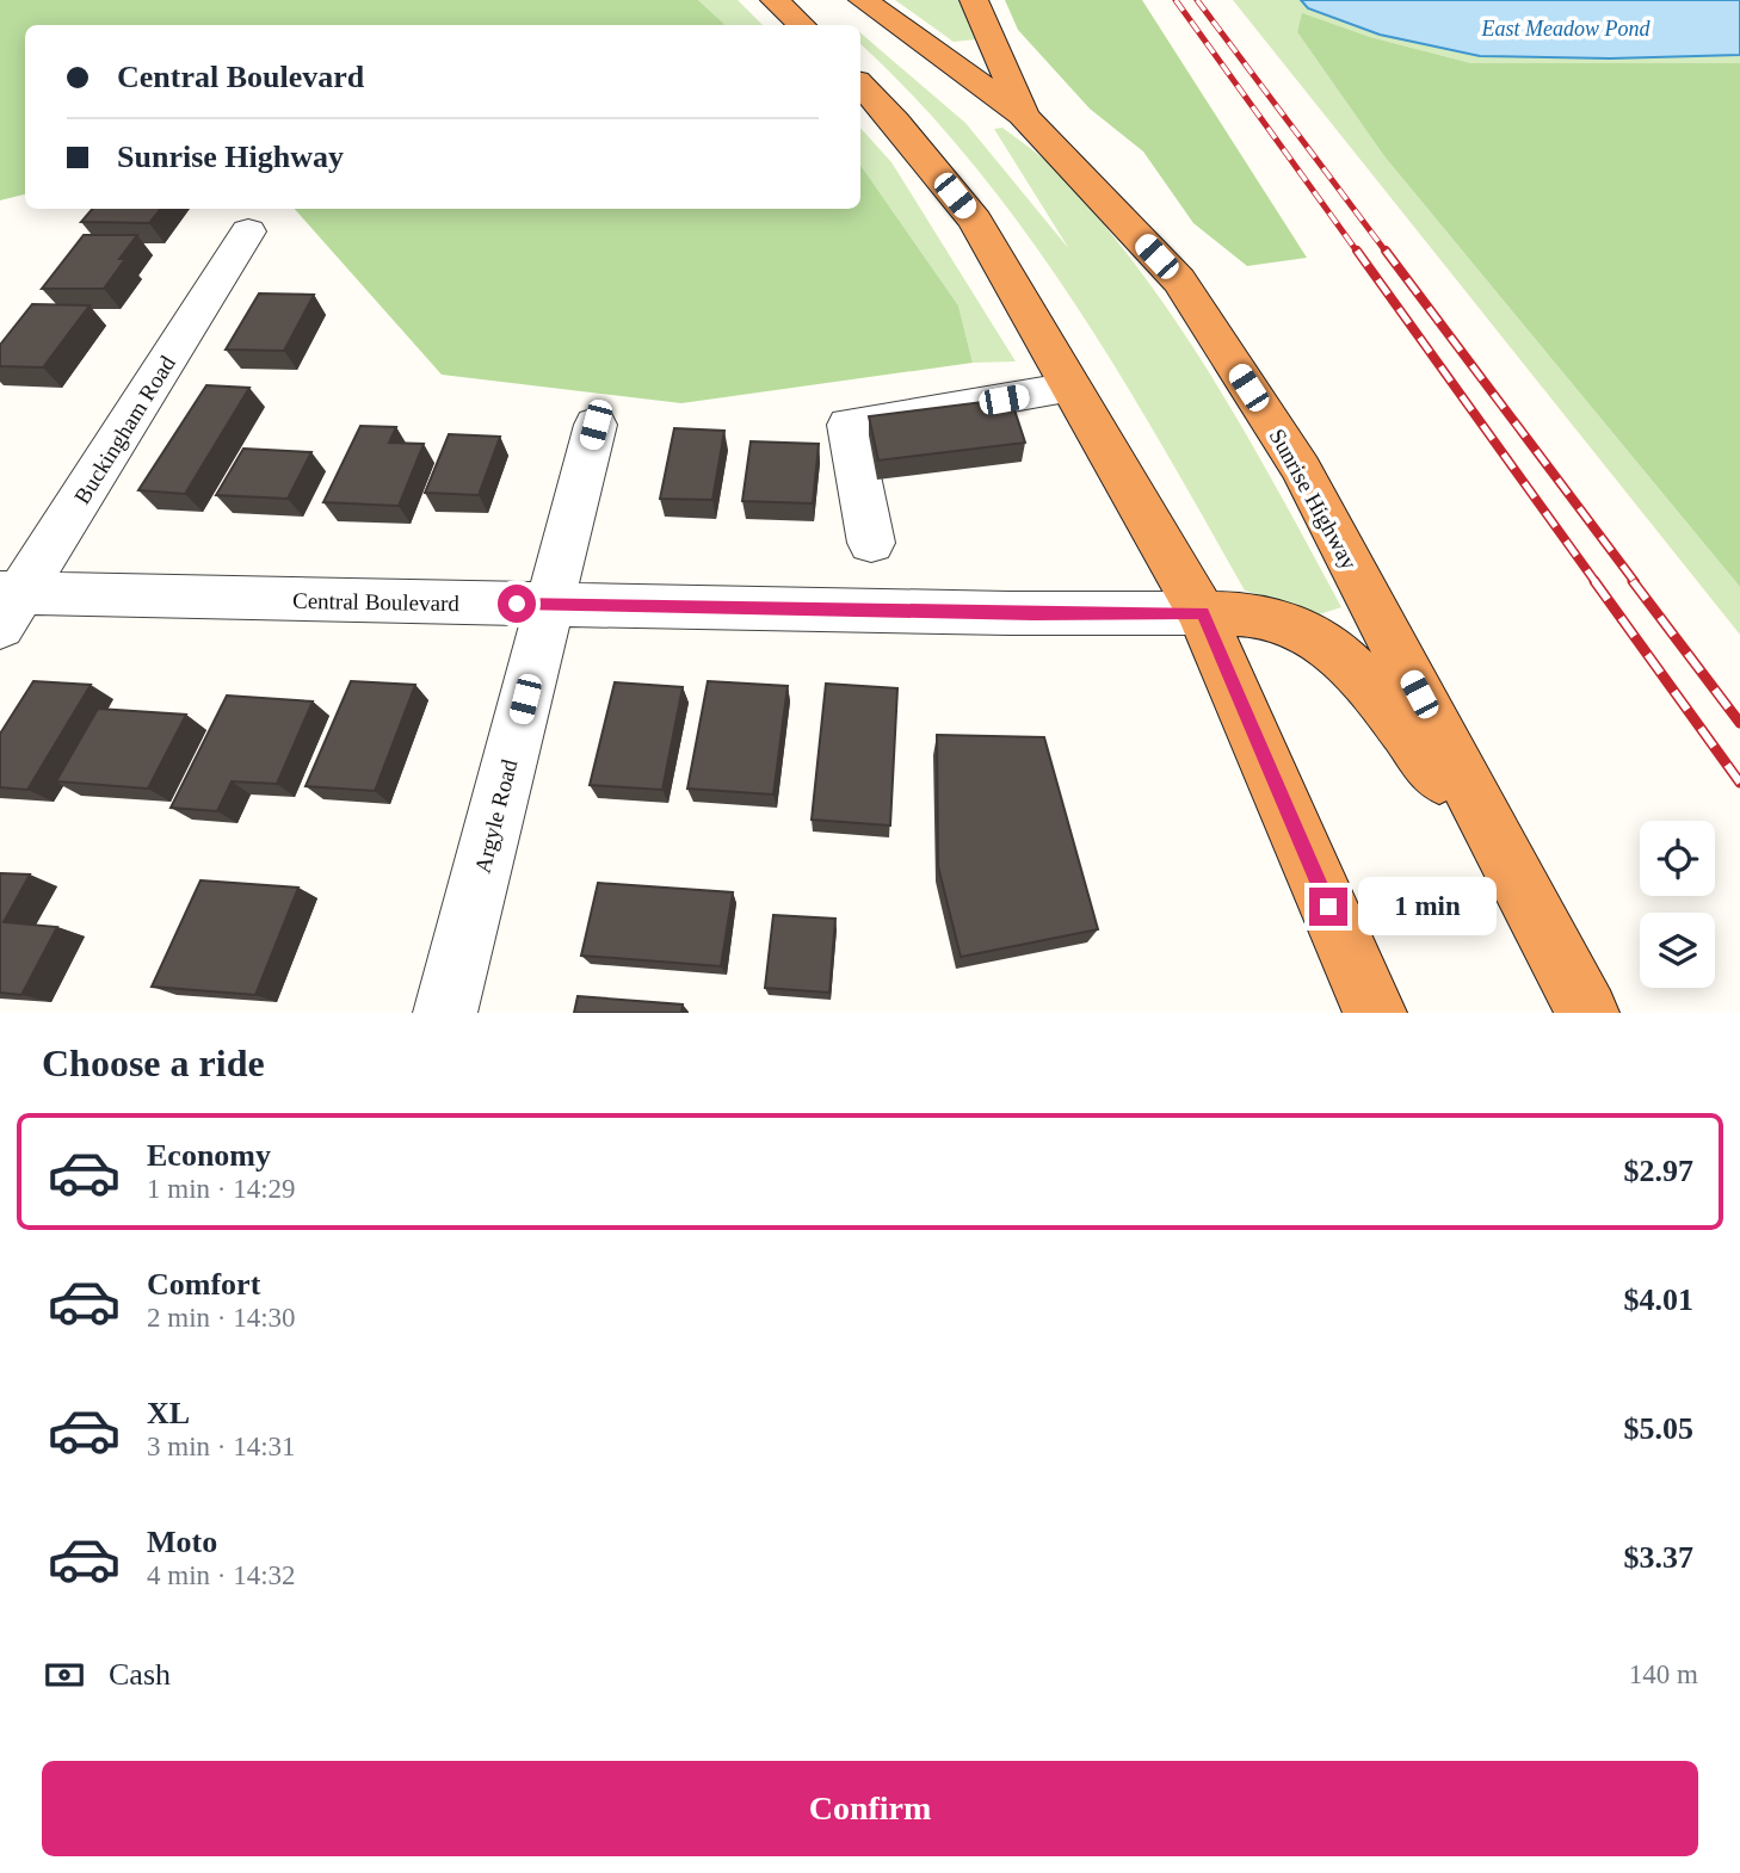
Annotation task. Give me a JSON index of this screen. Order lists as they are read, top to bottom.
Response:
{
  "streets": {
    "highway": ["Sunrise Highway"],
    "street": ["Buckingham Road", "Central Boulevard", "Argyle Road"]
  },
  "crossings": [
    ["Buckingham Road", "Central Boulevard"],
    ["Central Boulevard", "Argyle Road"]
  ],
  "water": ["East Meadow Pond"],
  "page": {
    "banner": ["Central Boulevard", "Sunrise Highway"],
    "bubble": "1 min",
    "heading": "Choose a ride",
    "list": [
      {
        "name": "Economy",
        "note": "1 min · 14:29",
        "value": "$2.97"
      },
      {
        "name": "Comfort",
        "note": "2 min · 14:30",
        "value": "$4.01"
      },
      {
        "name": "XL",
        "note": "3 min · 14:31",
        "value": "$5.05"
      },
      {
        "name": "Moto",
        "note": "4 min · 14:32",
        "value": "$3.37"
      }
    ],
    "pay": ["Cash", "140 m"],
    "buttons": "Confirm"
  }
}
